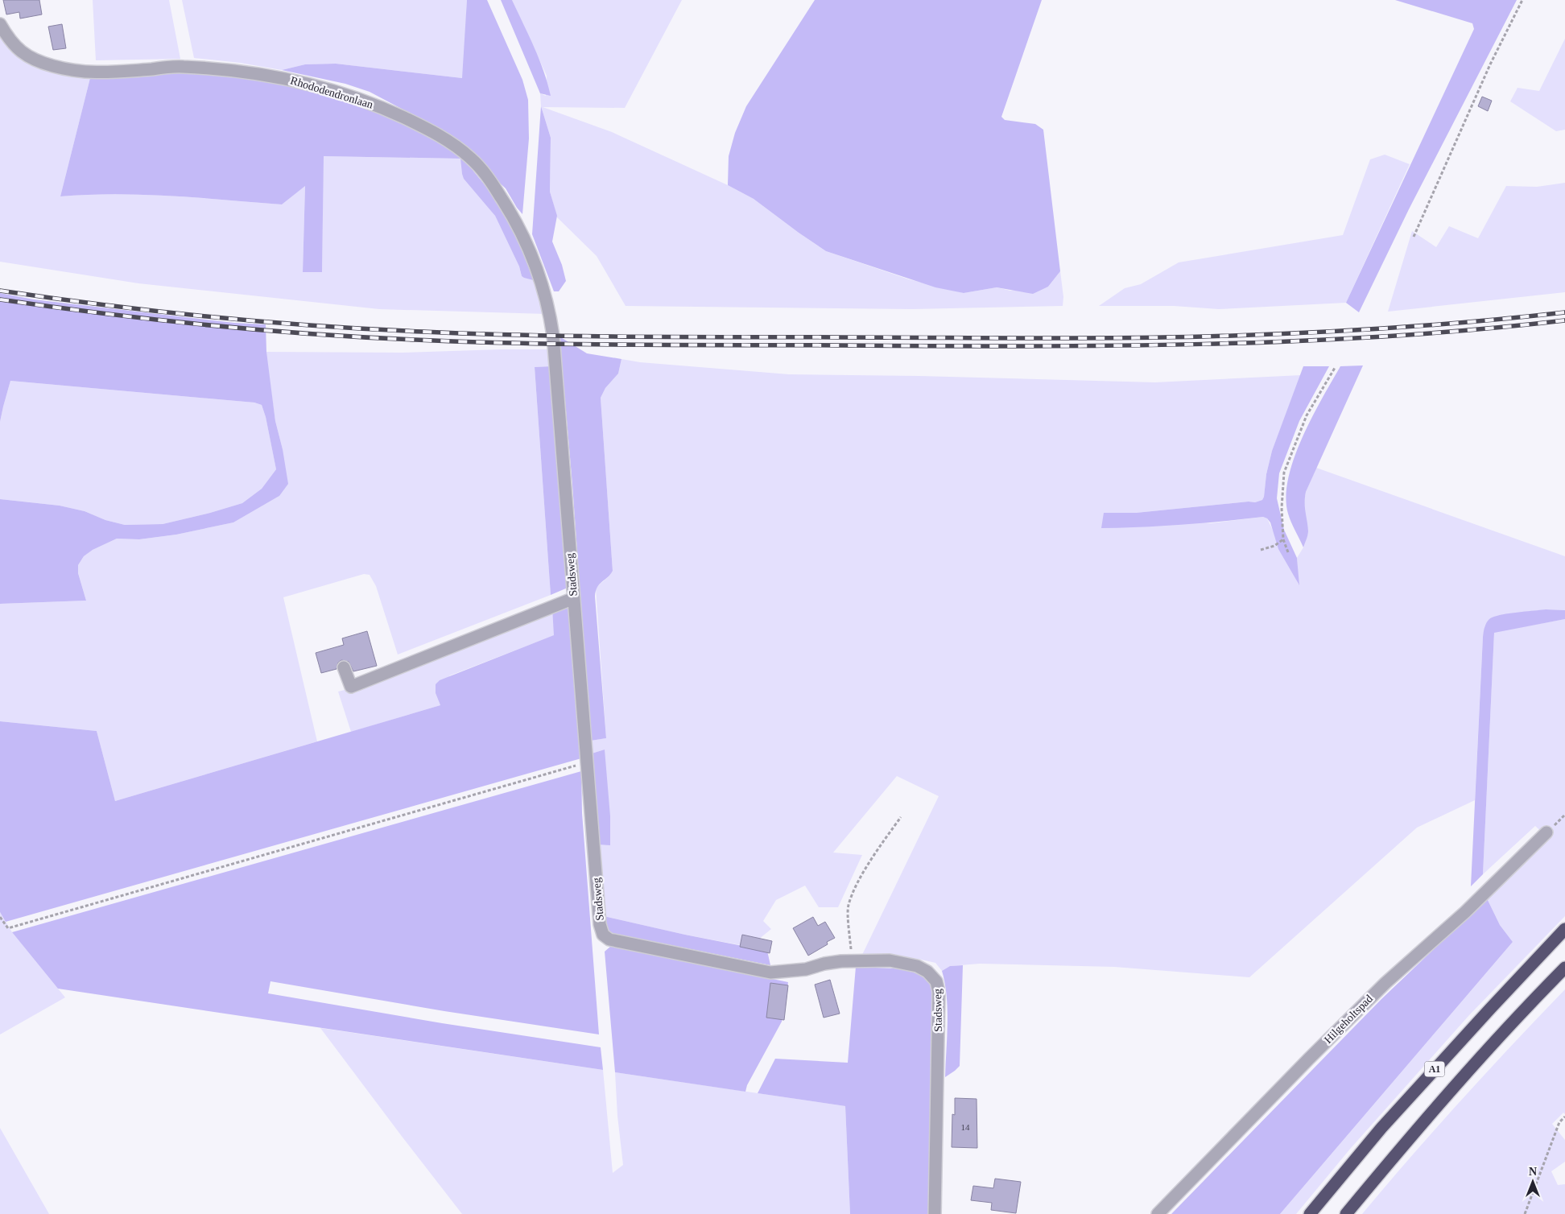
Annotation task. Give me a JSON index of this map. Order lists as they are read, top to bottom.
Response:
{
  "streets": {
    "highway": ["A1"],
    "street": ["Rhododendronlaan", "Stadsweg", "Hilgeholtspad"]
  },
  "crossings": [
    ["Rhododendronlaan", "Stadsweg"]
  ],
  "house_numbers": ["14"],
  "north": "top"
}
